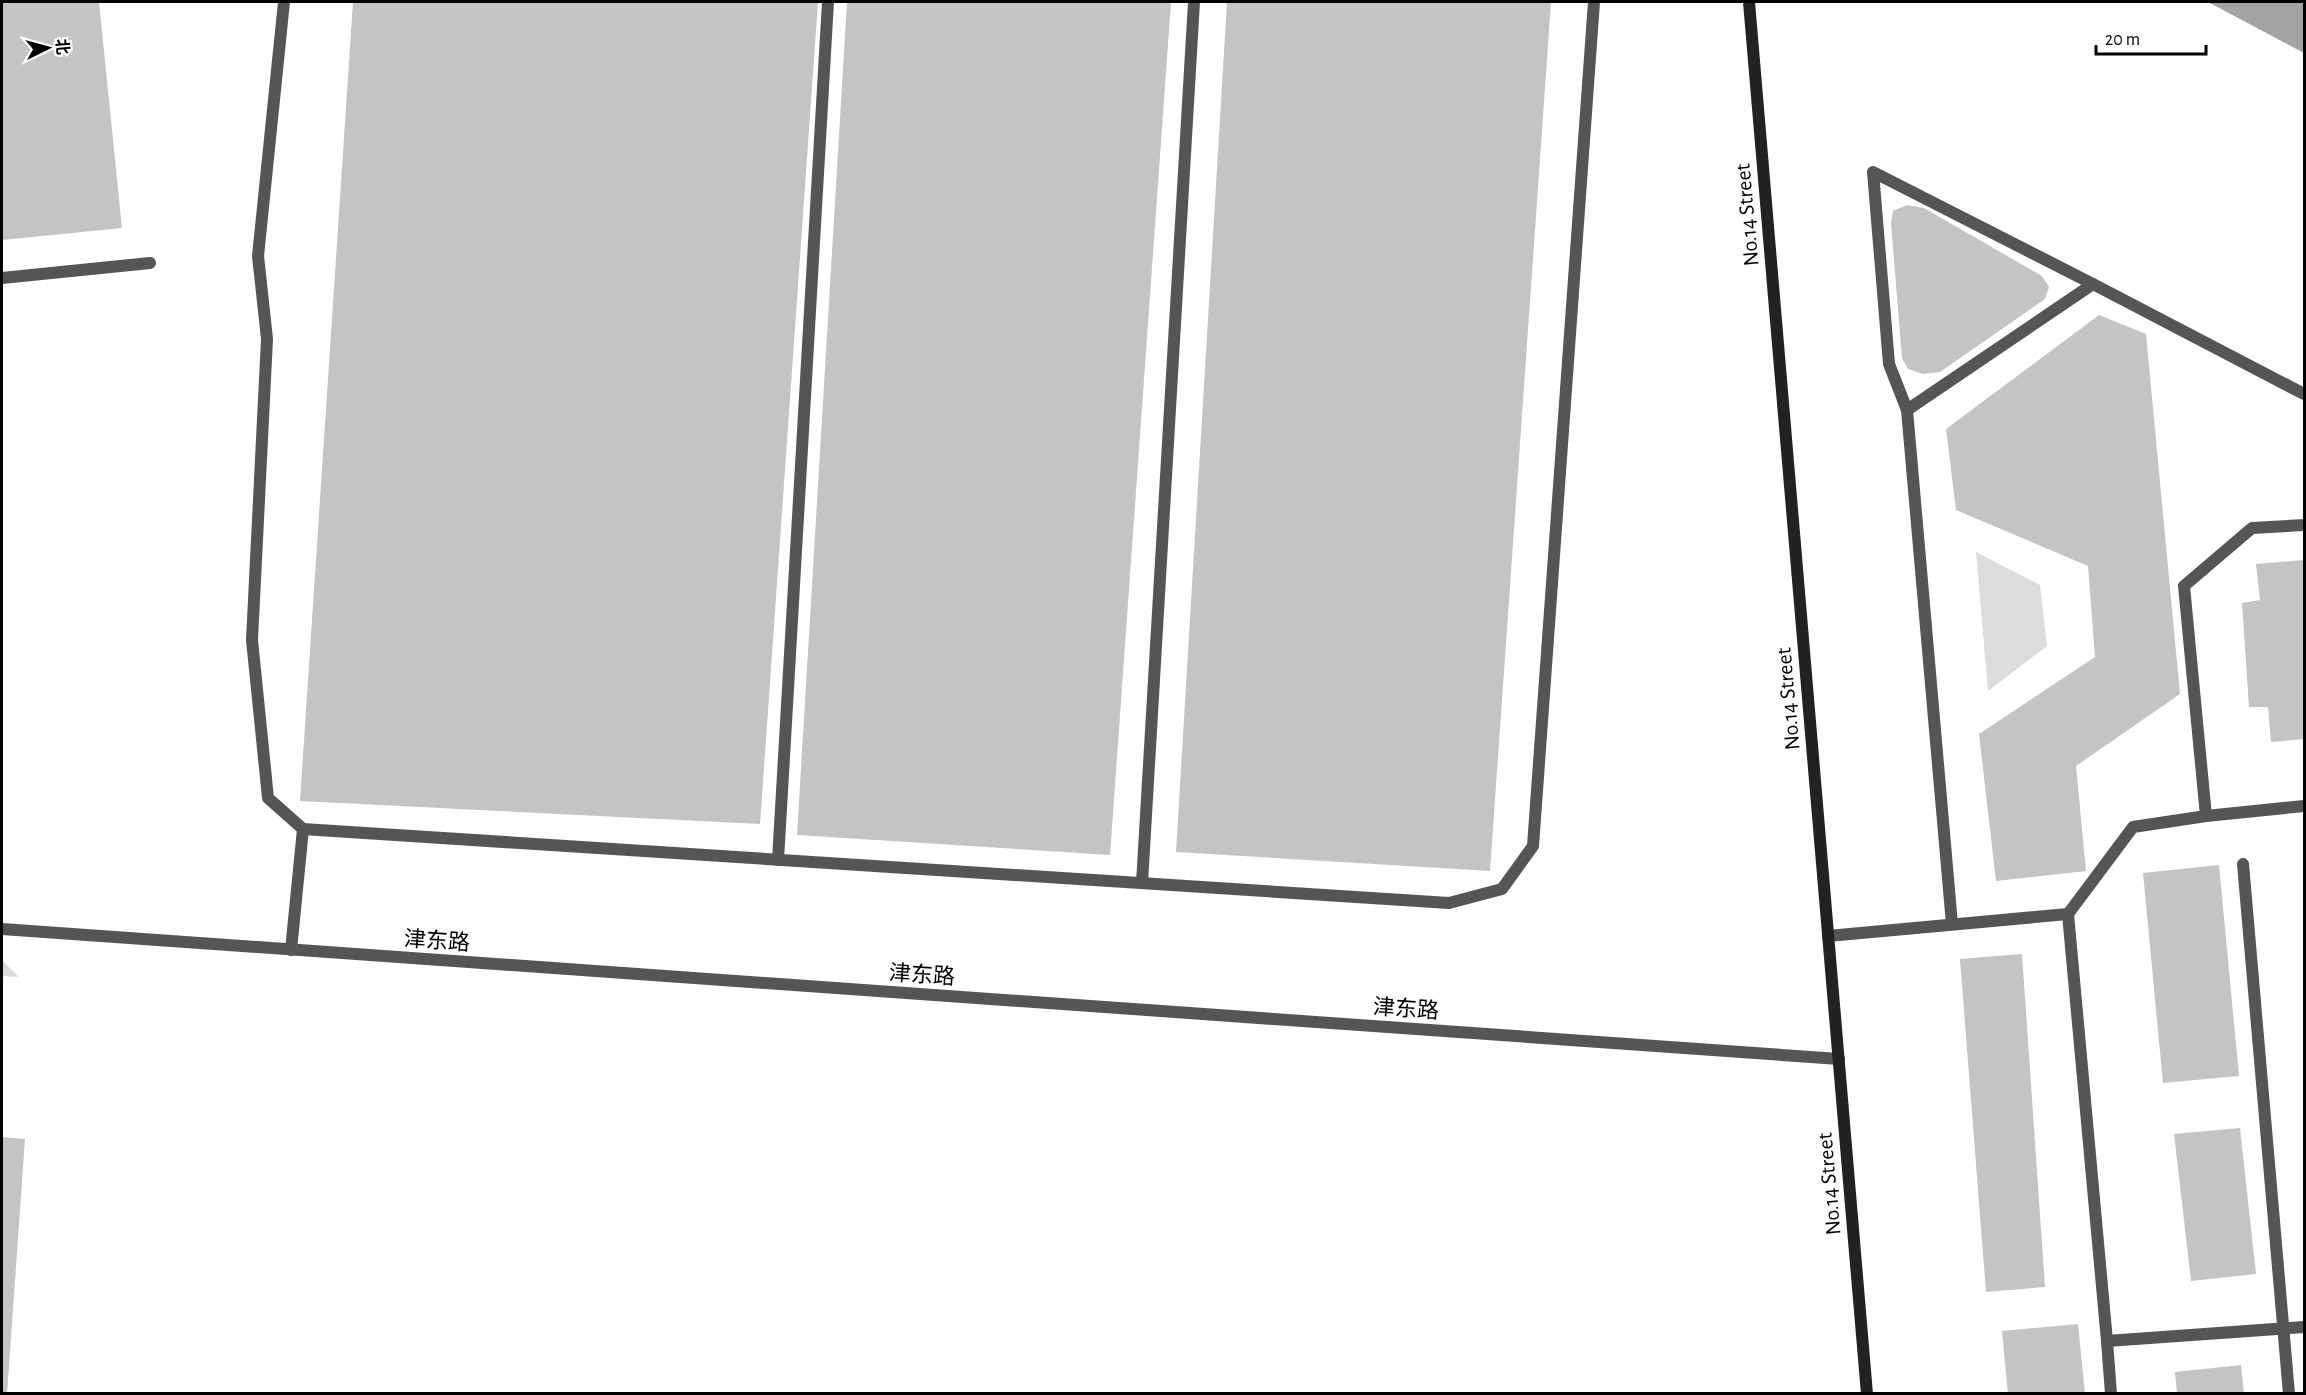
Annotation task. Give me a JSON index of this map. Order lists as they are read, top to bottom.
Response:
{
  "streets": {
    "street": ["No.14 Street", "津东路"]
  },
  "crossings": [
    ["No.14 Street", "津东路"]
  ],
  "scale_bar": "20 m",
  "north": "right"
}
